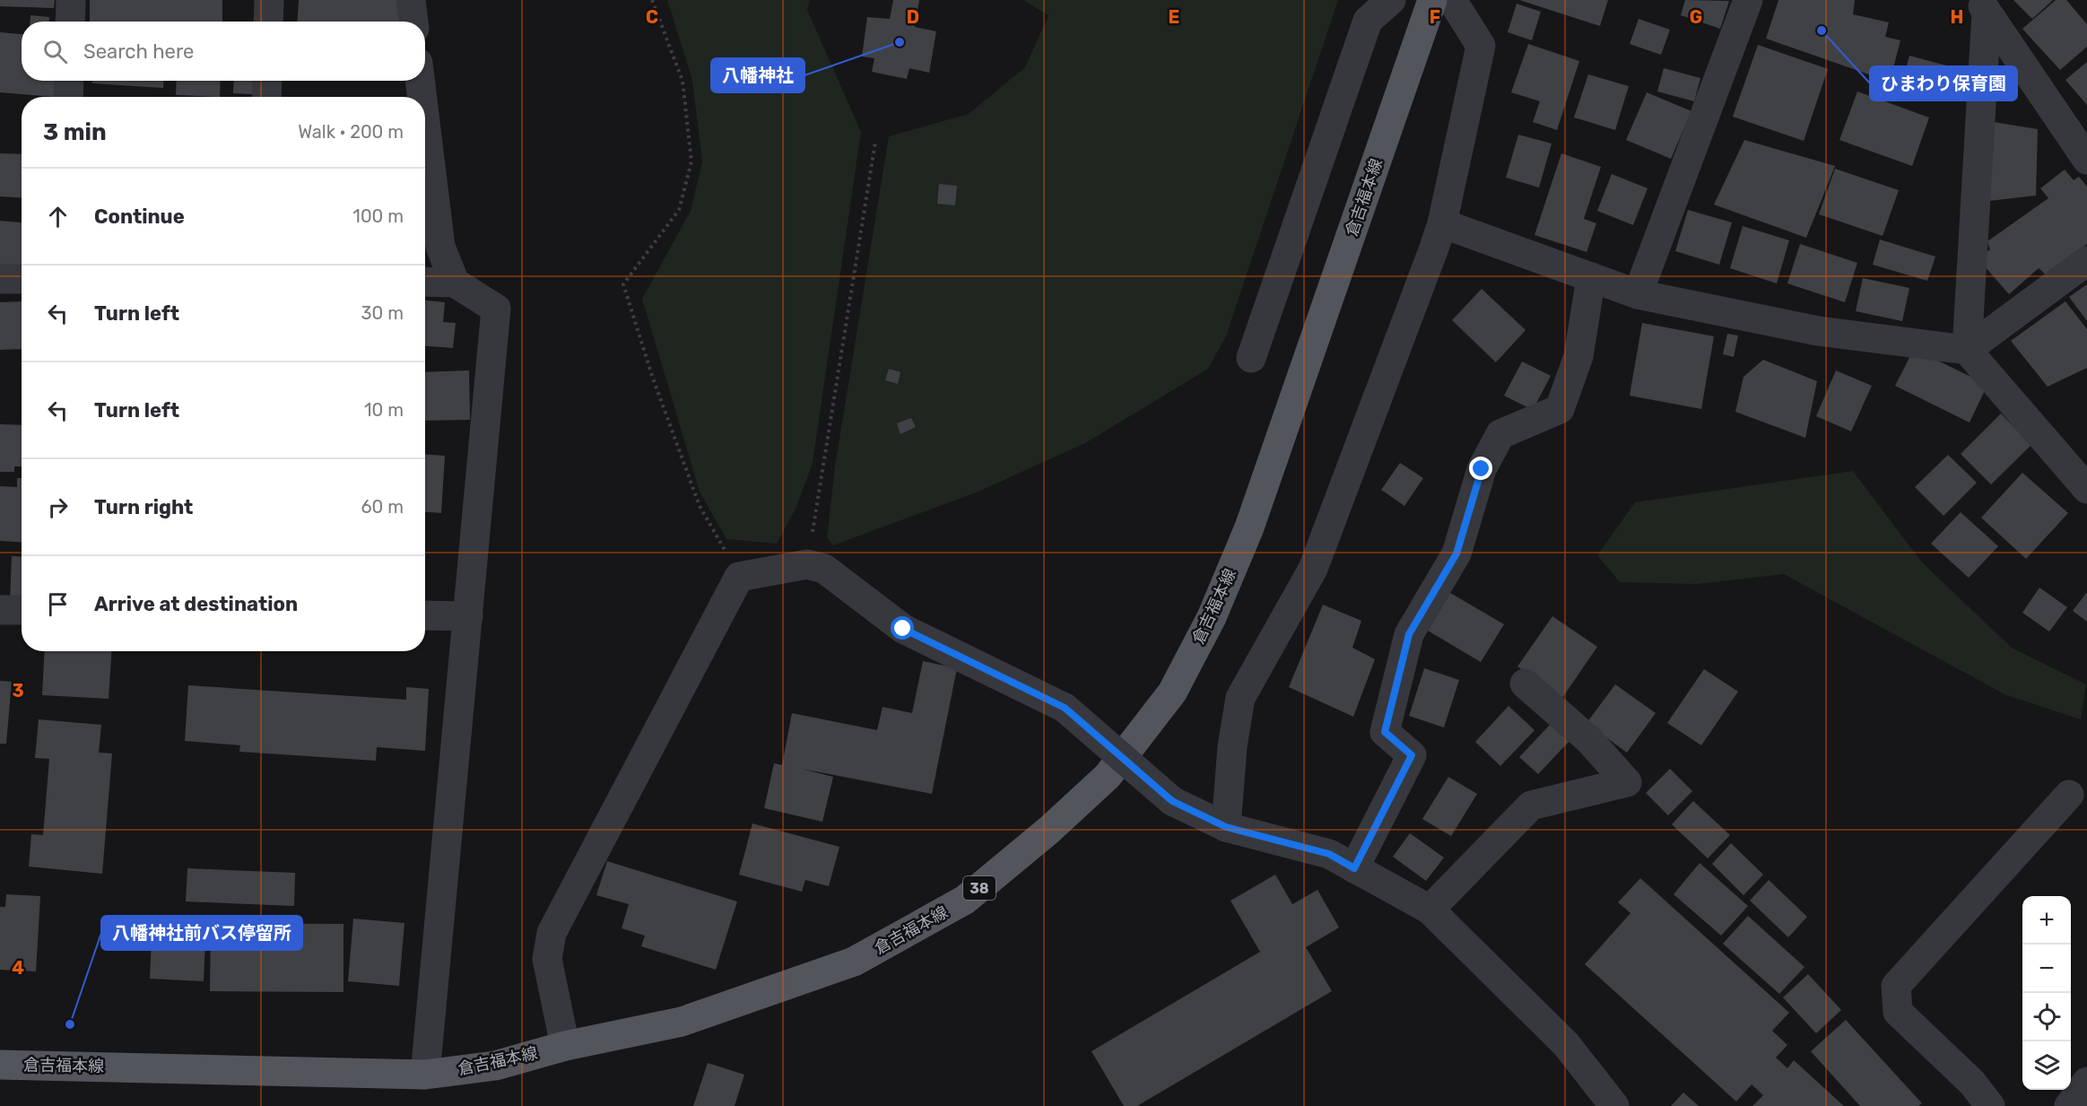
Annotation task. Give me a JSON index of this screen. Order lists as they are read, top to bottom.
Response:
{
  "streets": {
    "main road": ["倉吉福本線", "38"]
  },
  "places": ["ひまわり保育園", "八幡神社", "八幡神社前バス停留所"],
  "page": {
    "search": "Search here",
    "heading": ["3 min", "Walk · 200 m"],
    "list": [
      ["Continue", "100 m"],
      ["Turn left", "30 m"],
      ["Turn left", "10 m"],
      ["Turn right", "60 m"],
      "Arrive at destination"
    ],
    "map_buttons": ["+", "−"]
  },
  "grid": {
    "columns": [
      "C",
      "D",
      "E",
      "F",
      "G",
      "H"
    ],
    "rows": ["3", "4"]
  }
}
